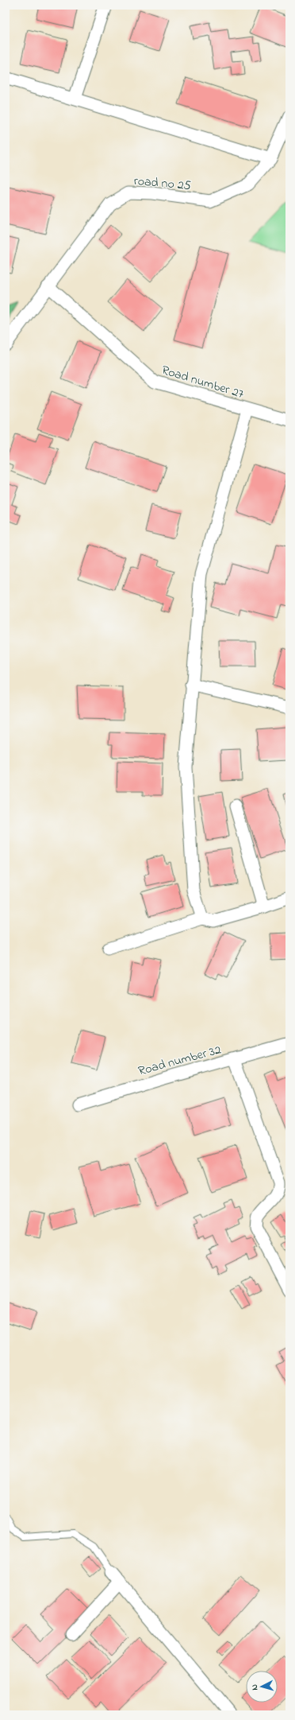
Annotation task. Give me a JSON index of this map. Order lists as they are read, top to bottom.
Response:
{
  "streets": {
    "street": ["road no 25", "Road number 27", "Road number 32"]
  },
  "crossings": [
    ["road no 25", "Road number 27"]
  ],
  "north": "left"
}
